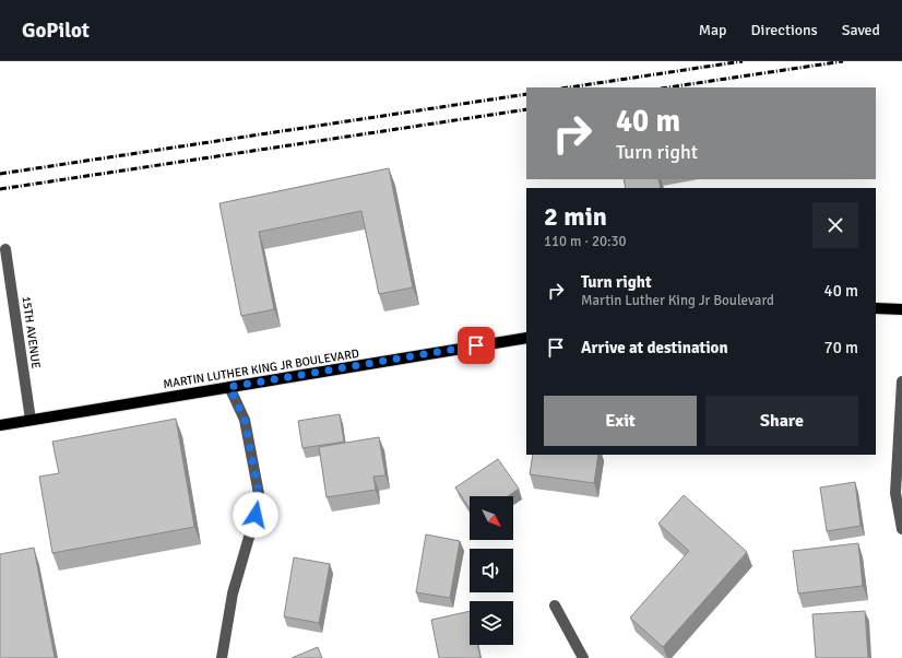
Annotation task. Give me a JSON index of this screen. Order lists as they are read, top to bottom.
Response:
{
  "streets": {
    "main road": ["MARTIN LUTHER KING JR BOULEVARD"],
    "street": ["15TH AVENUE"]
  },
  "crossings": [
    ["15TH AVENUE", "MARTIN LUTHER KING JR BOULEVARD"]
  ],
  "north": "bottom right",
  "page": {
    "header": "GoPilot",
    "nav": ["Map", "Directions", "Saved"],
    "turn": ["40 m", "Turn right"],
    "heading": ["2 min", "110 m · 20:30"],
    "list": [
      {
        "name": "Turn right",
        "note": "Martin Luther King Jr Boulevard",
        "value": "40 m"
      },
      {
        "name": "Arrive at destination",
        "value": "70 m"
      }
    ],
    "buttons": ["Exit", "Share"]
  }
}
